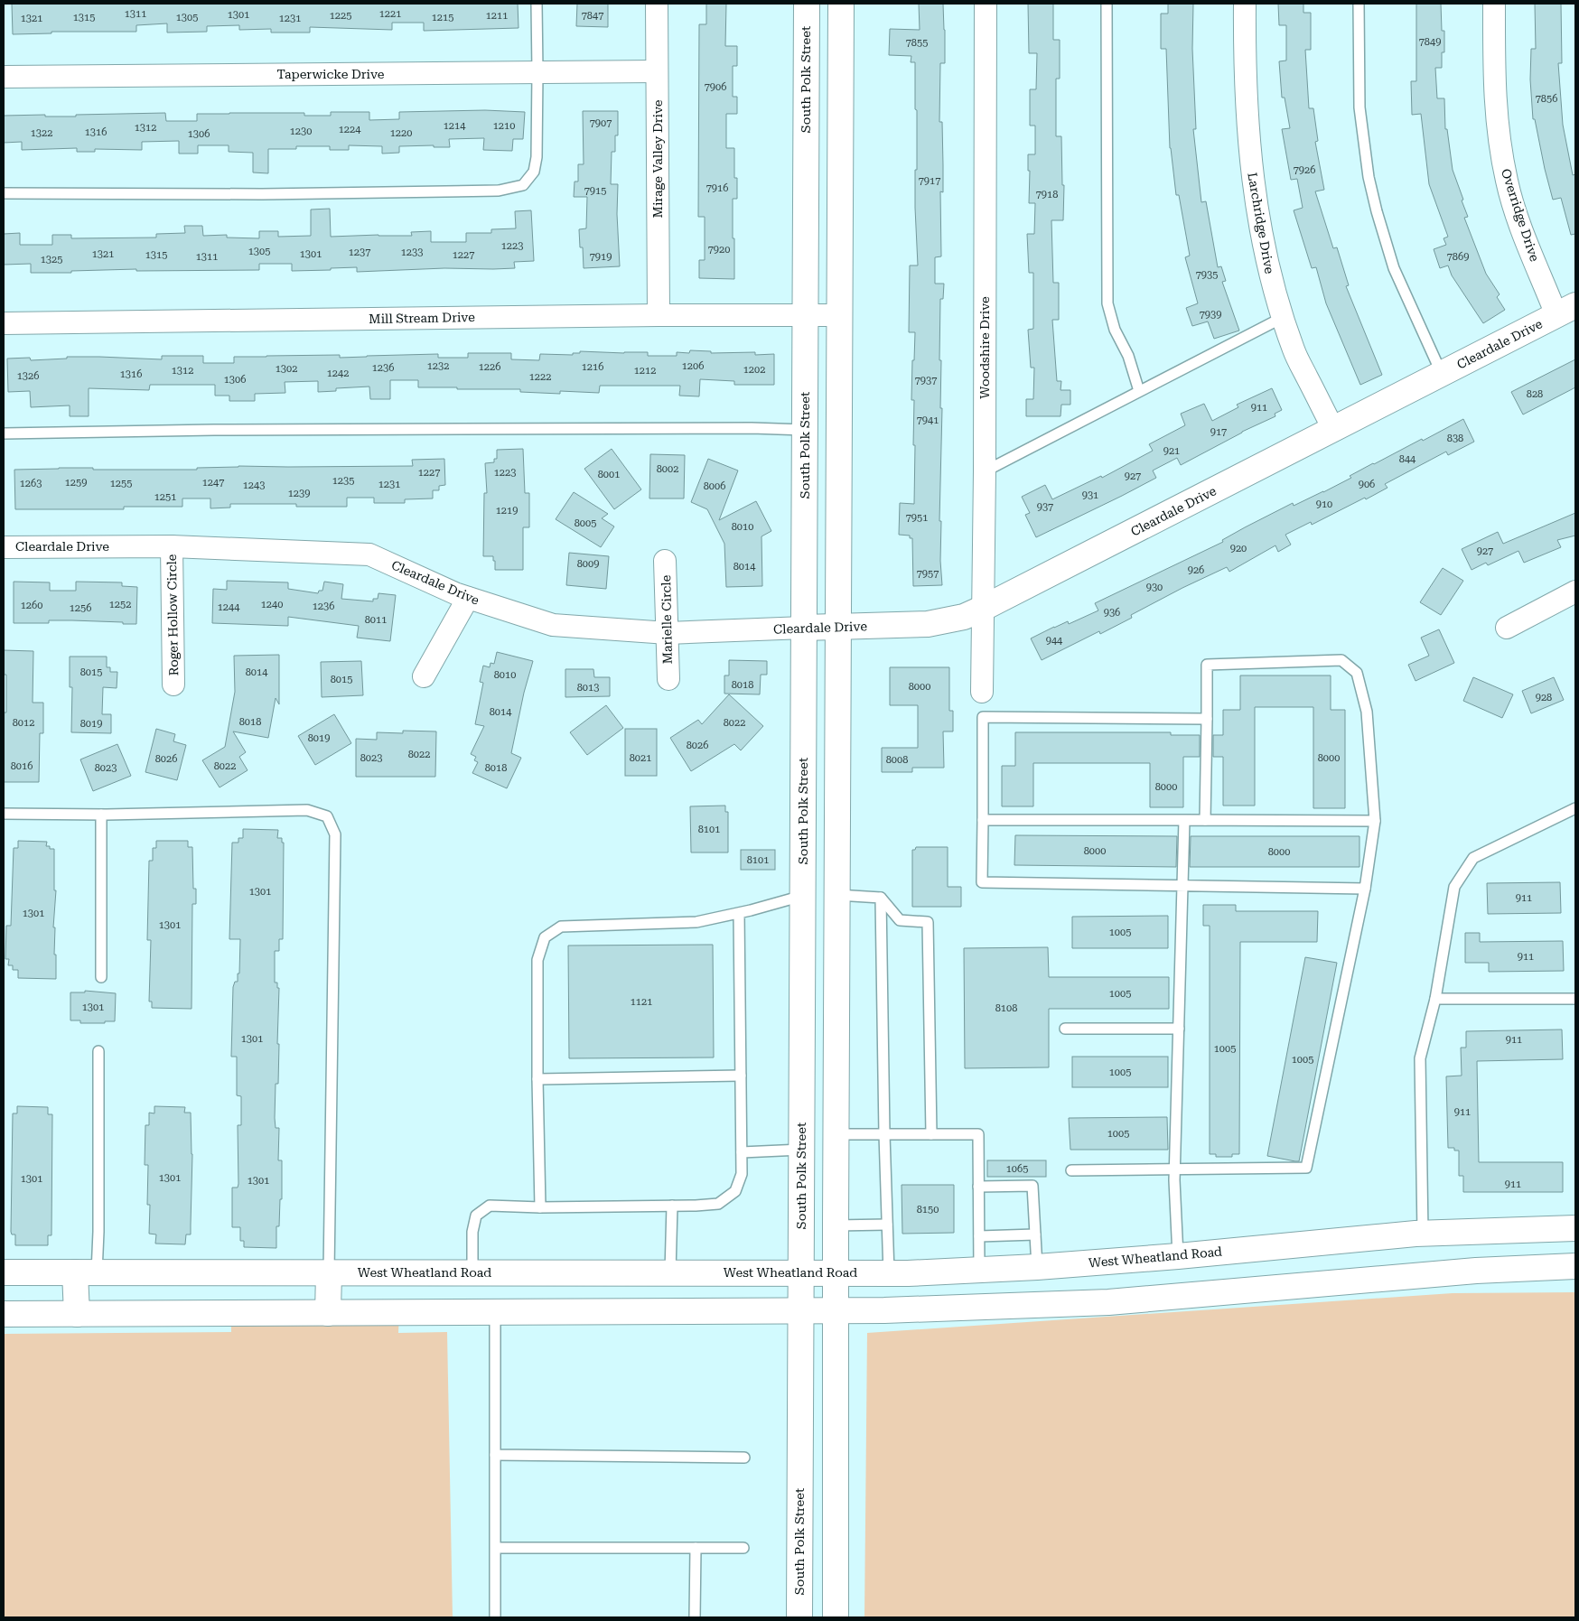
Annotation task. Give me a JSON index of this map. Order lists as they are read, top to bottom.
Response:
{
  "streets": {
    "main road": ["South Polk Street", "Cleardale Drive", "West Wheatland Road"],
    "street": [
      "Taperwicke Drive",
      "Mirage Valley Drive",
      "Overridge Drive",
      "Larchridge Drive",
      "Mill Stream Drive",
      "Woodshire Drive",
      "Roger Hollow Circle",
      "Marielle Circle"
    ]
  },
  "crossings": [
    ["Taperwicke Drive", "Mirage Valley Drive"],
    ["South Polk Street", "Mill Stream Drive"],
    ["South Polk Street", "Cleardale Drive"],
    ["South Polk Street", "West Wheatland Road"],
    ["Mirage Valley Drive", "Mill Stream Drive"],
    ["Overridge Drive", "Cleardale Drive"],
    ["Larchridge Drive", "Cleardale Drive"],
    ["Cleardale Drive", "Woodshire Drive"],
    ["Cleardale Drive", "Roger Hollow Circle"],
    ["Cleardale Drive", "Marielle Circle"]
  ],
  "house_numbers": [
    "1311",
    "1221",
    "1301",
    "1225",
    "1211",
    "7847",
    "1315",
    "1305",
    "1215",
    "1321",
    "1231",
    "7849",
    "7855",
    "7906",
    "7856",
    "7907",
    "1214",
    "1210",
    "1312",
    "1224",
    "1230",
    "1316",
    "1322",
    "1220",
    "1306",
    "7926",
    "7917",
    "7916",
    "7915",
    "7918",
    "1223",
    "7920",
    "1305",
    "1237",
    "1233",
    "1321",
    "1301",
    "1315",
    "1227",
    "1311",
    "7919",
    "7869",
    "1325",
    "7935",
    "7939",
    "1232",
    "1206",
    "1226",
    "1216",
    "1236",
    "1302",
    "1202",
    "1312",
    "1212",
    "1242",
    "1316",
    "1326",
    "1222",
    "1306",
    "7937",
    "828",
    "911",
    "7941",
    "917",
    "838",
    "921",
    "844",
    "8002",
    "1227",
    "1223",
    "8001",
    "927",
    "1235",
    "1259",
    "1247",
    "1263",
    "1255",
    "1231",
    "906",
    "1243",
    "8006",
    "1239",
    "931",
    "1251",
    "910",
    "937",
    "1219",
    "7951",
    "8005",
    "8010",
    "920",
    "927",
    "8009",
    "8014",
    "926",
    "7957",
    "930",
    "1252",
    "1240",
    "1260",
    "1236",
    "1244",
    "1256",
    "936",
    "8011",
    "944",
    "8015",
    "8014",
    "8010",
    "8015",
    "8018",
    "8000",
    "8013",
    "928",
    "8014",
    "8018",
    "8012",
    "8022",
    "8019",
    "8019",
    "8026",
    "8022",
    "8023",
    "8021",
    "8000",
    "8026",
    "8008",
    "8016",
    "8022",
    "8023",
    "8018",
    "8000",
    "8101",
    "8000",
    "8000",
    "8101",
    "1301",
    "911",
    "1301",
    "1301",
    "1005",
    "911",
    "1005",
    "1121",
    "1301",
    "8108",
    "1301",
    "911",
    "1005",
    "1005",
    "1005",
    "911",
    "1005",
    "1065",
    "1301",
    "1301",
    "1301",
    "911",
    "8150"
  ]
}
